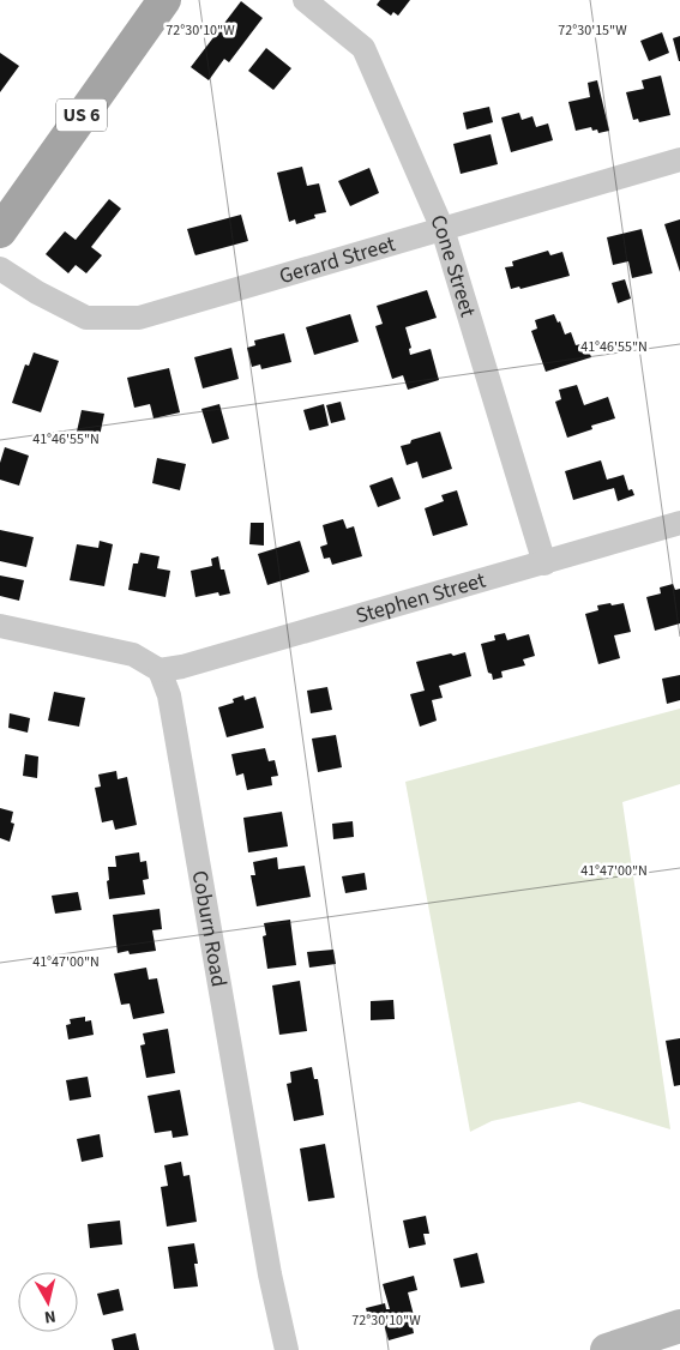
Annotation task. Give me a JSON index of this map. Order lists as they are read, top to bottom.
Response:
{
  "streets": {
    "main road": ["US 6"],
    "street": [
      "Gerard Street",
      "Cone Street",
      "Stephen Street",
      "Coburn Road"
    ]
  },
  "crossings": [
    ["Gerard Street", "Cone Street"],
    ["Cone Street", "Stephen Street"],
    ["Stephen Street", "Coburn Road"]
  ],
  "north": "bottom",
  "coordinates": [
    "72°30'10\"W",
    "72°30'15\"W",
    "41°46'55\"N",
    "41°47'00\"N"
  ]
}
